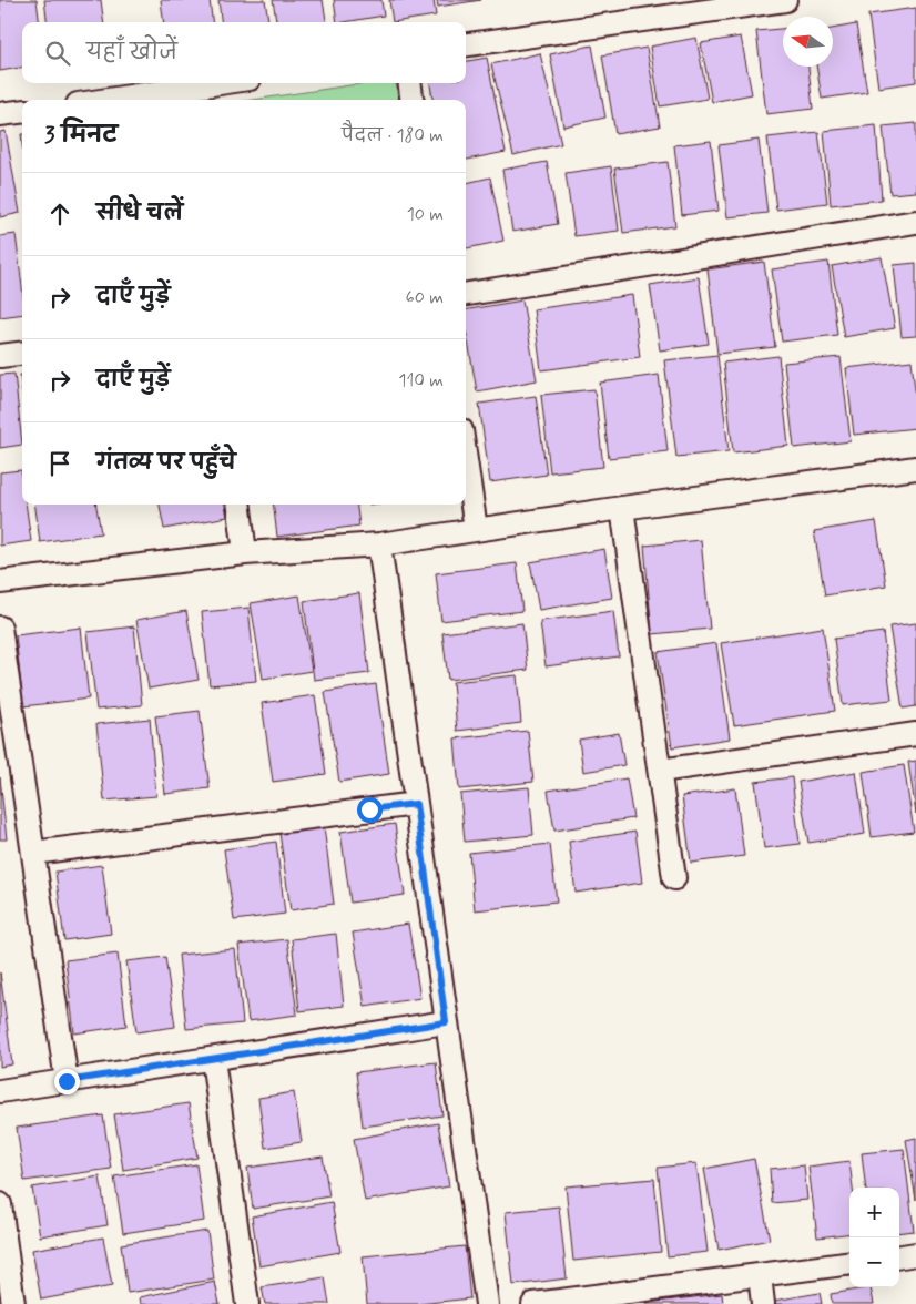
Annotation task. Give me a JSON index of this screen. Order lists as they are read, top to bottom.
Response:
{
  "north": "left",
  "page": {
    "search": "यहाँ खोजें",
    "heading": ["3 मिनट", "पैदल · 180 m"],
    "list": [
      ["सीधे चलें", "10 m"],
      ["दाएँ मुड़ें", "60 m"],
      ["दाएँ मुड़ें", "110 m"],
      "गंतव्य पर पहुँचे"
    ],
    "map_buttons": ["+", "−"]
  }
}
